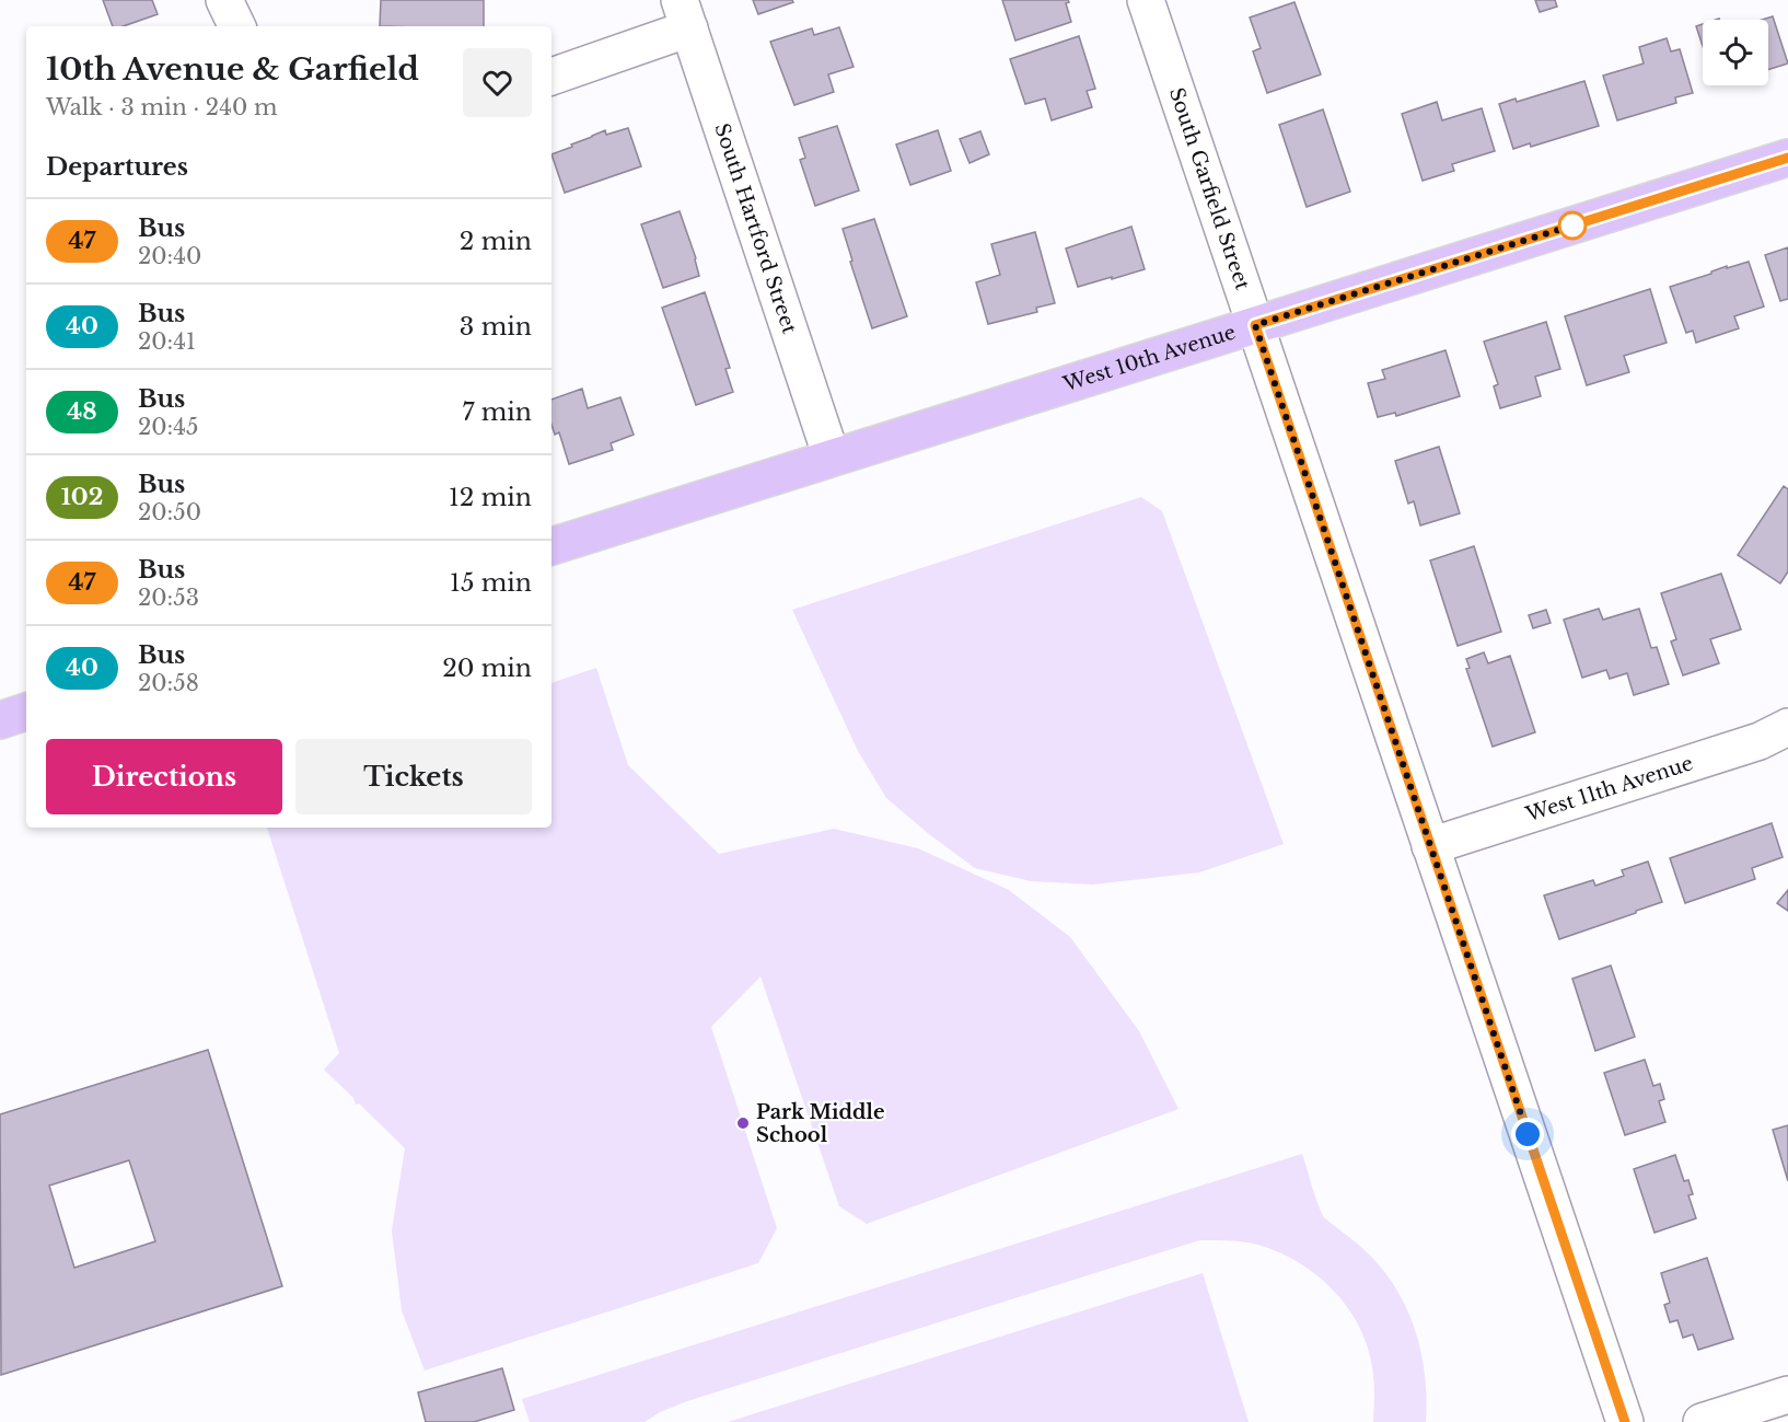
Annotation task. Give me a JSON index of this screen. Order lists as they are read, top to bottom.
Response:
{
  "streets": {
    "main road": ["West 10th Avenue"],
    "street": ["South Garfield Street", "South Hartford Street", "West 11th Avenue"]
  },
  "crossings": [
    ["South Garfield Street", "West 10th Avenue"],
    ["South Garfield Street", "West 11th Avenue"],
    ["South Hartford Street", "West 10th Avenue"]
  ],
  "places": ["Park Middle School"],
  "lines": ["bus line 47"],
  "page": {
    "heading": [
      ["10th Avenue & Garfield", "Walk · 3 min · 240 m"],
      "Departures"
    ],
    "list": [
      {
        "mark": "47",
        "name": "Bus",
        "note": "20:40",
        "value": "2 min"
      },
      {
        "mark": "40",
        "name": "Bus",
        "note": "20:41",
        "value": "3 min"
      },
      {
        "mark": "48",
        "name": "Bus",
        "note": "20:45",
        "value": "7 min"
      },
      {
        "mark": "102",
        "name": "Bus",
        "note": "20:50",
        "value": "12 min"
      },
      {
        "mark": "47",
        "name": "Bus",
        "note": "20:53",
        "value": "15 min"
      },
      {
        "mark": "40",
        "name": "Bus",
        "note": "20:58",
        "value": "20 min"
      }
    ],
    "buttons": ["Directions", "Tickets"]
  }
}
